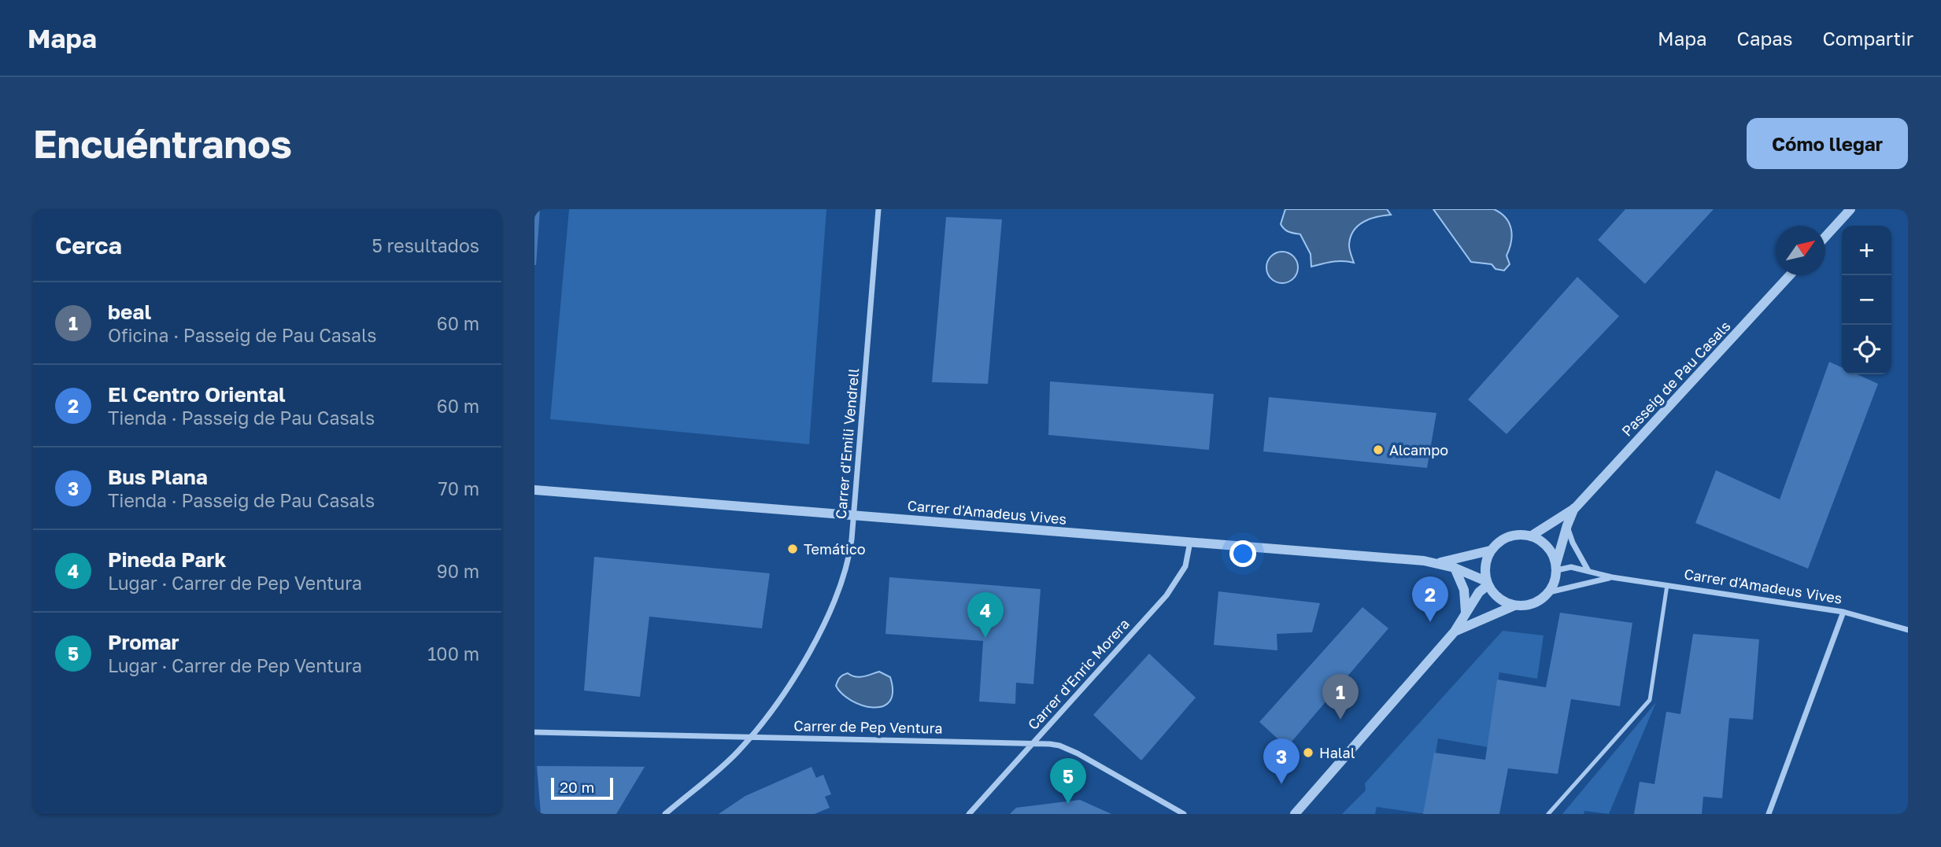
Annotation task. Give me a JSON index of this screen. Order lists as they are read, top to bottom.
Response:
{
  "streets": {
    "street": [
      "Passeig de Pau Casals",
      "Carrer d'Emili Vendrell",
      "Carrer d'Amadeus Vives",
      "Carrer d'Enric Morera",
      "Carrer de Pep Ventura"
    ]
  },
  "crossings": [
    ["Passeig de Pau Casals", "Carrer d'Amadeus Vives"],
    ["Carrer d'Emili Vendrell", "Carrer d'Amadeus Vives"],
    ["Carrer d'Emili Vendrell", "Carrer de Pep Ventura"],
    ["Carrer d'Amadeus Vives", "Carrer d'Enric Morera"],
    ["Carrer d'Enric Morera", "Carrer de Pep Ventura"]
  ],
  "places": ["Alcampo", "Temático", "Halal"],
  "scale_bar": "20 m",
  "north": "top right",
  "page": {
    "header": "Mapa",
    "nav": ["Mapa", "Capas", "Compartir"],
    "buttons": "Cómo llegar",
    "title": "Encuéntranos",
    "heading": ["Cerca", "5 resultados"],
    "map_buttons": ["+", "−"],
    "list": [
      {
        "mark": "1",
        "name": "beal",
        "note": "Oficina · Passeig de Pau Casals",
        "value": "60 m"
      },
      {
        "mark": "2",
        "name": "El Centro Oriental",
        "note": "Tienda · Passeig de Pau Casals",
        "value": "60 m"
      },
      {
        "mark": "3",
        "name": "Bus Plana",
        "note": "Tienda · Passeig de Pau Casals",
        "value": "70 m"
      },
      {
        "mark": "4",
        "name": "Pineda Park",
        "note": "Lugar · Carrer de Pep Ventura",
        "value": "90 m"
      },
      {
        "mark": "5",
        "name": "Promar",
        "note": "Lugar · Carrer de Pep Ventura",
        "value": "100 m"
      }
    ],
    "pins": [
      "2",
      "4",
      "1",
      "3",
      "5"
    ],
    "scale": "20 m"
  }
}
